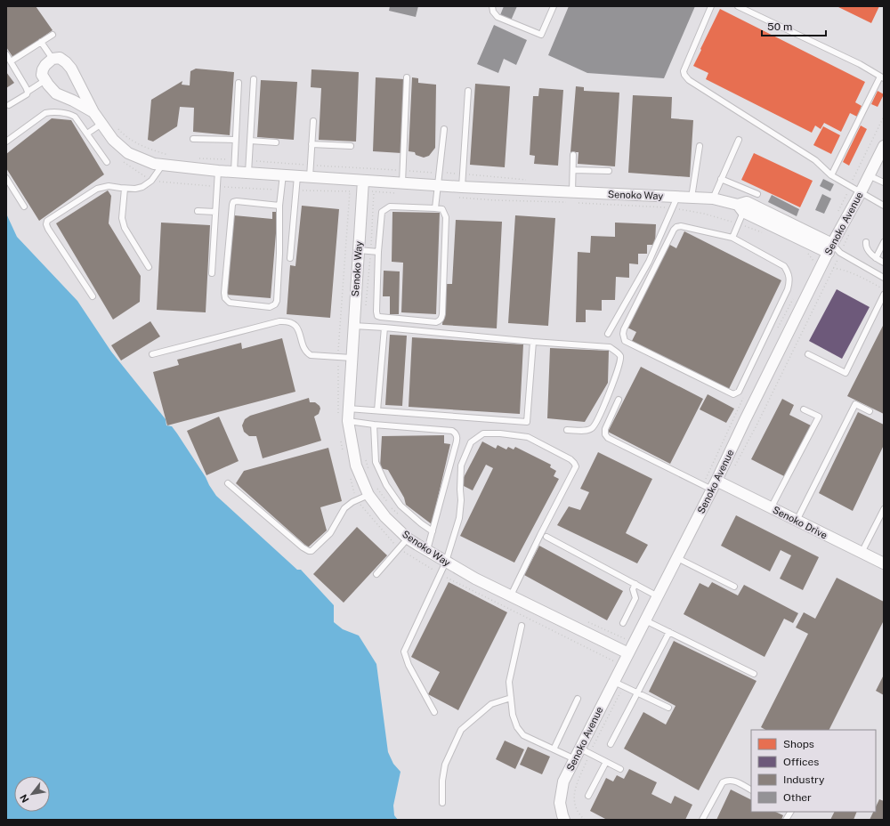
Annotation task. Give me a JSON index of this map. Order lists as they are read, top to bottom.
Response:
{
  "streets": {
    "street": ["Senoko Way", "Senoko Avenue", "Senoko Drive"]
  },
  "crossings": [
    ["Senoko Way", "Senoko Avenue"],
    ["Senoko Avenue", "Senoko Drive"]
  ],
  "legend": [
    "Shops",
    "Offices",
    "Industry",
    "Other"
  ],
  "scale_bar": "50 m",
  "north": "bottom left"
}
